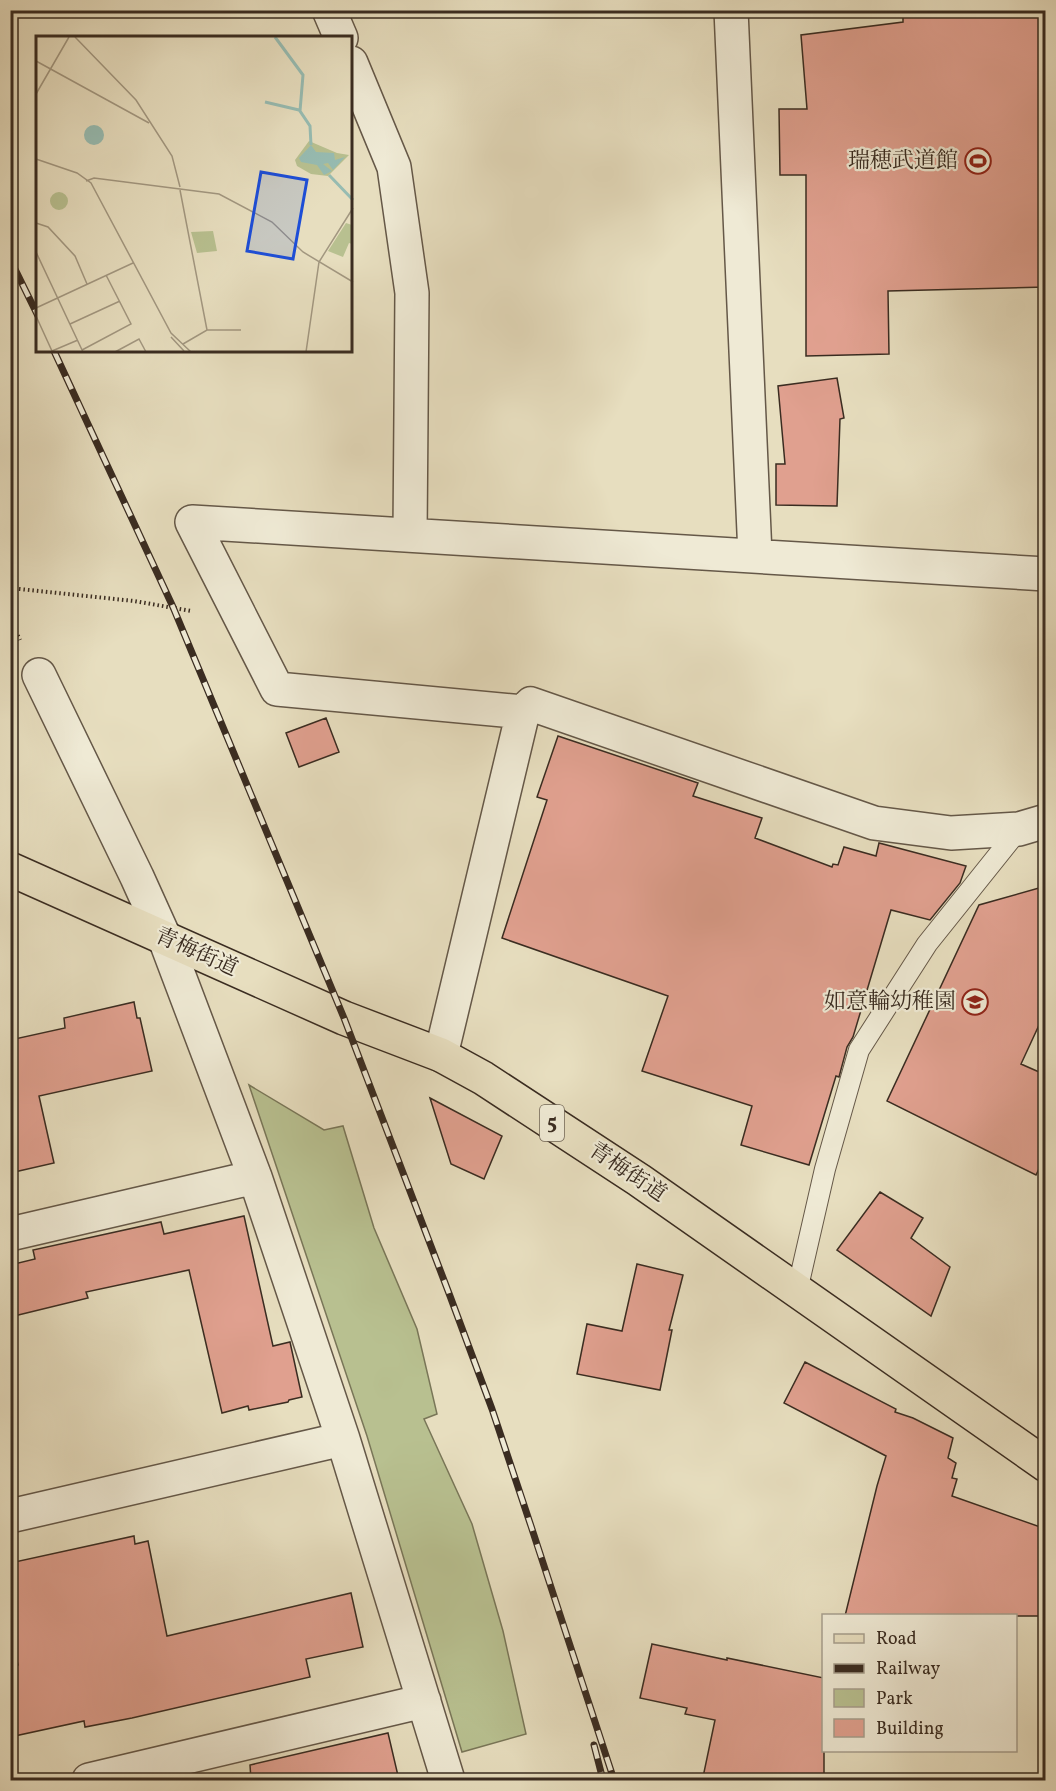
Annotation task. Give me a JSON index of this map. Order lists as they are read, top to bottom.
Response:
{
  "streets": {
    "main road": ["青梅街道", "5"]
  },
  "places": {
    "sports": ["瑞穂武道館"],
    "school or university": ["如意輪幼稚園"]
  },
  "legend": [
    "Road",
    "Railway",
    "Park",
    "Building"
  ]
}
